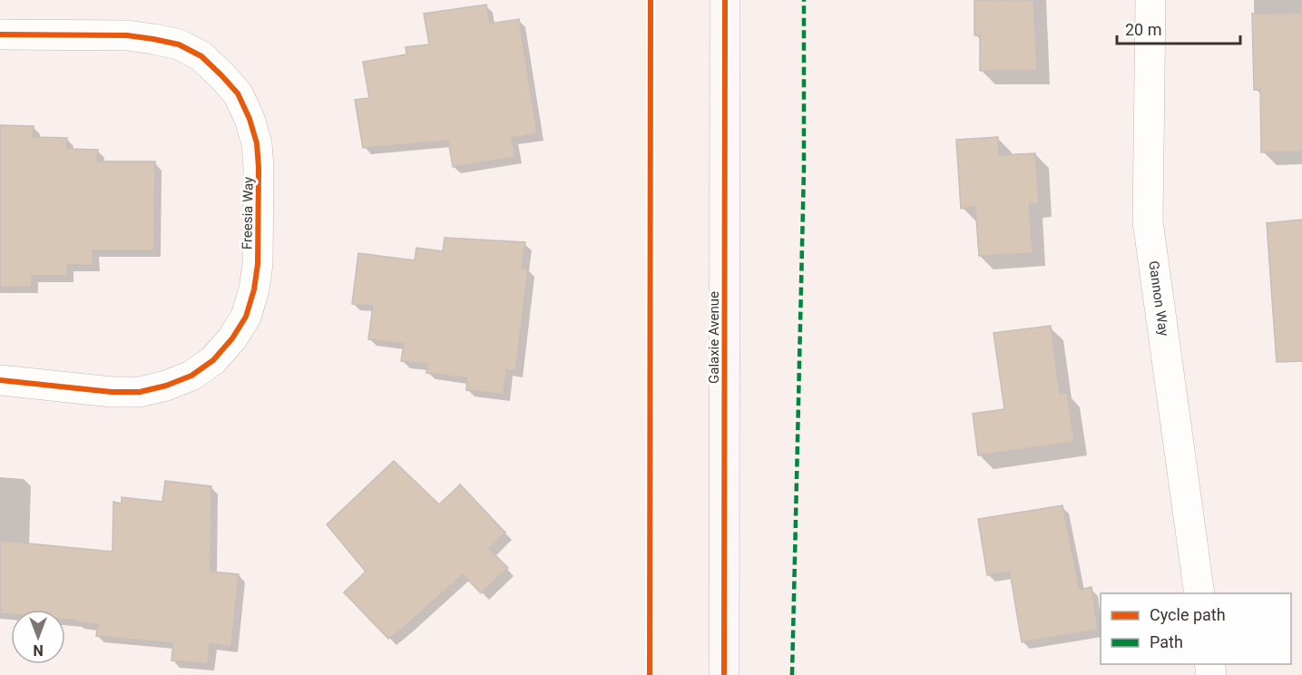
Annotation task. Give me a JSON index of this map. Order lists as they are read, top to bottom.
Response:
{
  "streets": {
    "street": ["Freesia Way", "Gannon Way", "Galaxie Avenue"]
  },
  "legend": ["Cycle path", "Path"],
  "scale_bar": "20 m",
  "north": "bottom"
}
